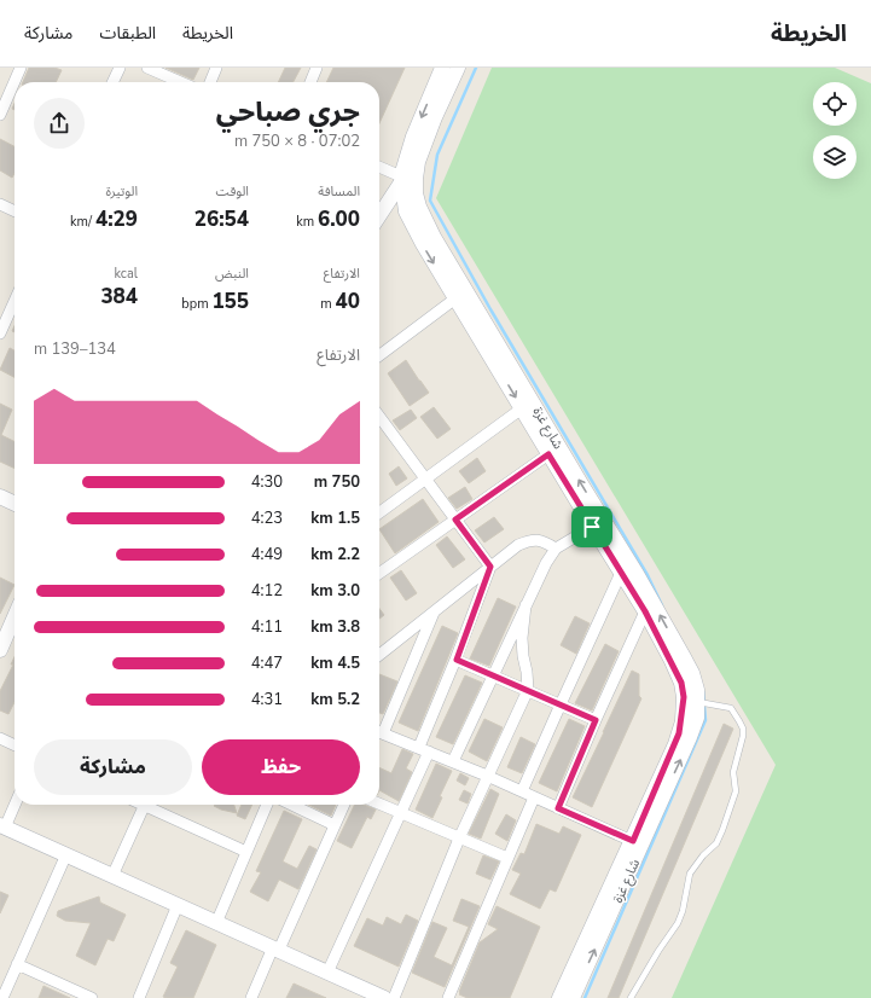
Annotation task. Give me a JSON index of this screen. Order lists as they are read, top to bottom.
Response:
{
  "streets": {
    "main road": ["شارع غزة"]
  },
  "page": {
    "header": "الخريطة",
    "nav": ["الخريطة", "الطبقات", "مشاركة"],
    "heading": ["جري صباحي", "07:02 · 8 × 750 m"],
    "stats": [
      ["المسافة", "6.00 km"],
      ["الوقت", "26:54"],
      ["الوتيرة", "4:29 /km"],
      ["الارتفاع", "40 m"],
      ["النبض", "155 bpm"],
      ["kcal", "384"]
    ],
    "chart": ["الارتفاع", "134–139 m"],
    "list": [
      {
        "name": "750 m",
        "note": "4:30"
      },
      {
        "name": "1.5 km",
        "note": "4:23"
      },
      {
        "name": "2.2 km",
        "note": "4:49"
      },
      {
        "name": "3.0 km",
        "note": "4:12"
      },
      {
        "name": "3.8 km",
        "note": "4:11"
      },
      {
        "name": "4.5 km",
        "note": "4:47"
      },
      {
        "name": "5.2 km",
        "note": "4:31"
      }
    ],
    "buttons": ["حفظ", "مشاركة"]
  }
}
